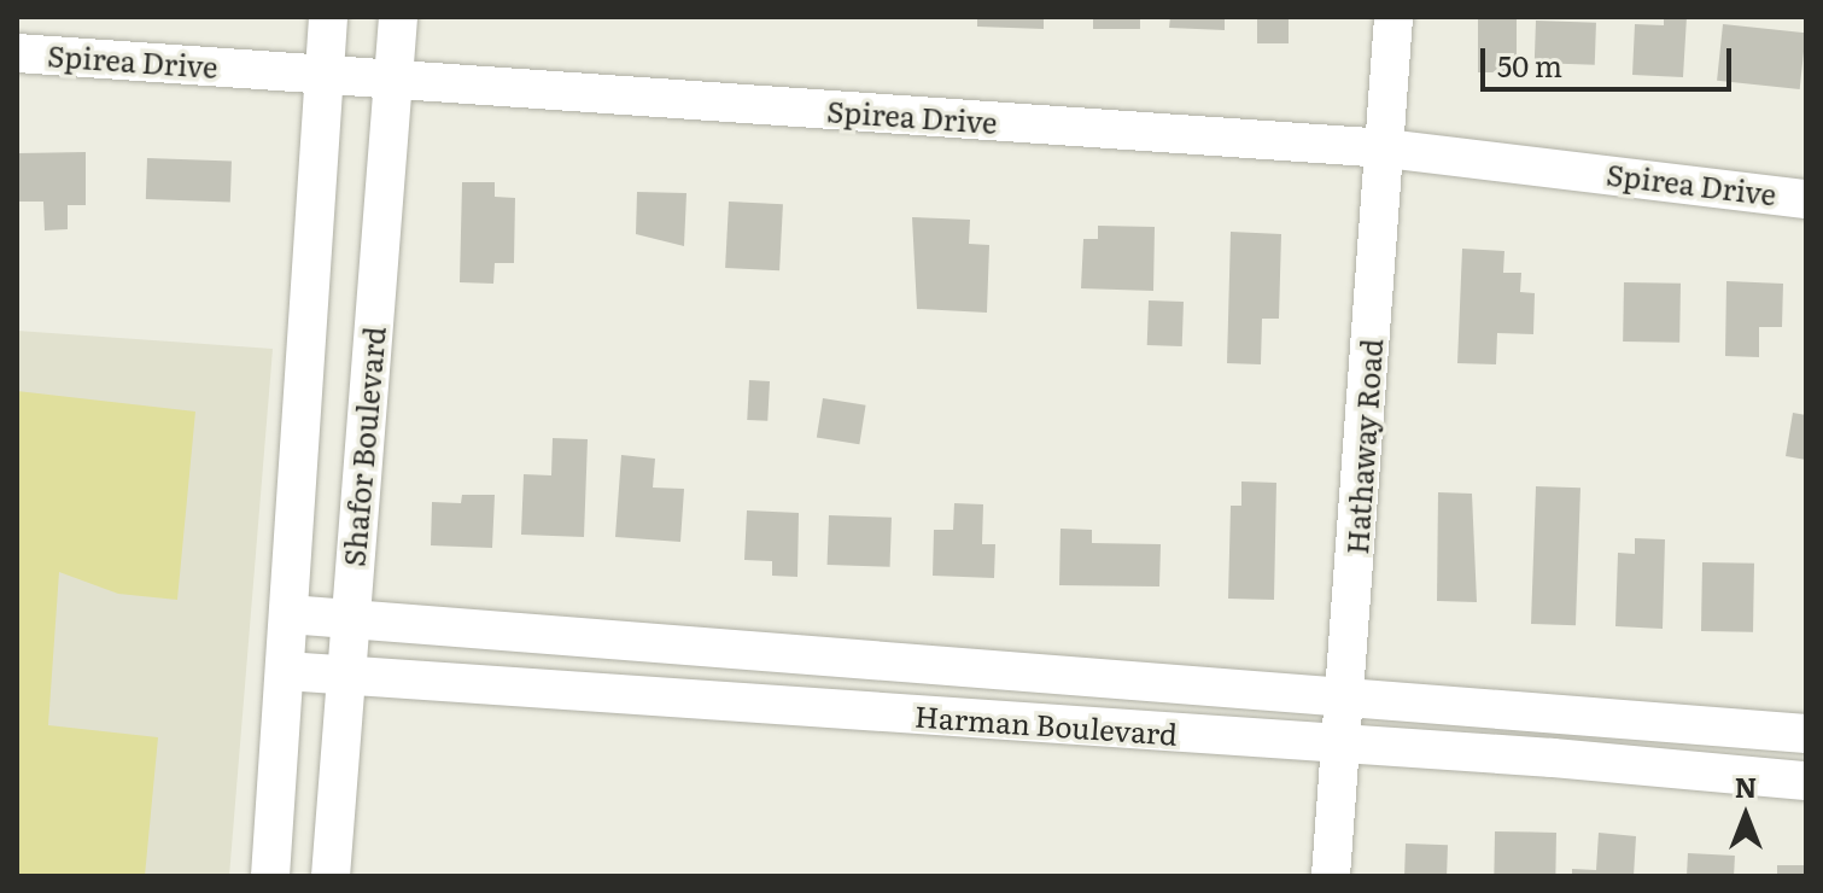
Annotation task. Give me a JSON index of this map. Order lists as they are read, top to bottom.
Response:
{
  "streets": {
    "street": [
      "Spirea Drive",
      "Shafor Boulevard",
      "Hathaway Road",
      "Harman Boulevard"
    ]
  },
  "crossings": [
    ["Spirea Drive", "Shafor Boulevard"],
    ["Spirea Drive", "Hathaway Road"],
    ["Shafor Boulevard", "Harman Boulevard"],
    ["Hathaway Road", "Harman Boulevard"]
  ],
  "scale_bar": "50 m",
  "north": "top"
}
